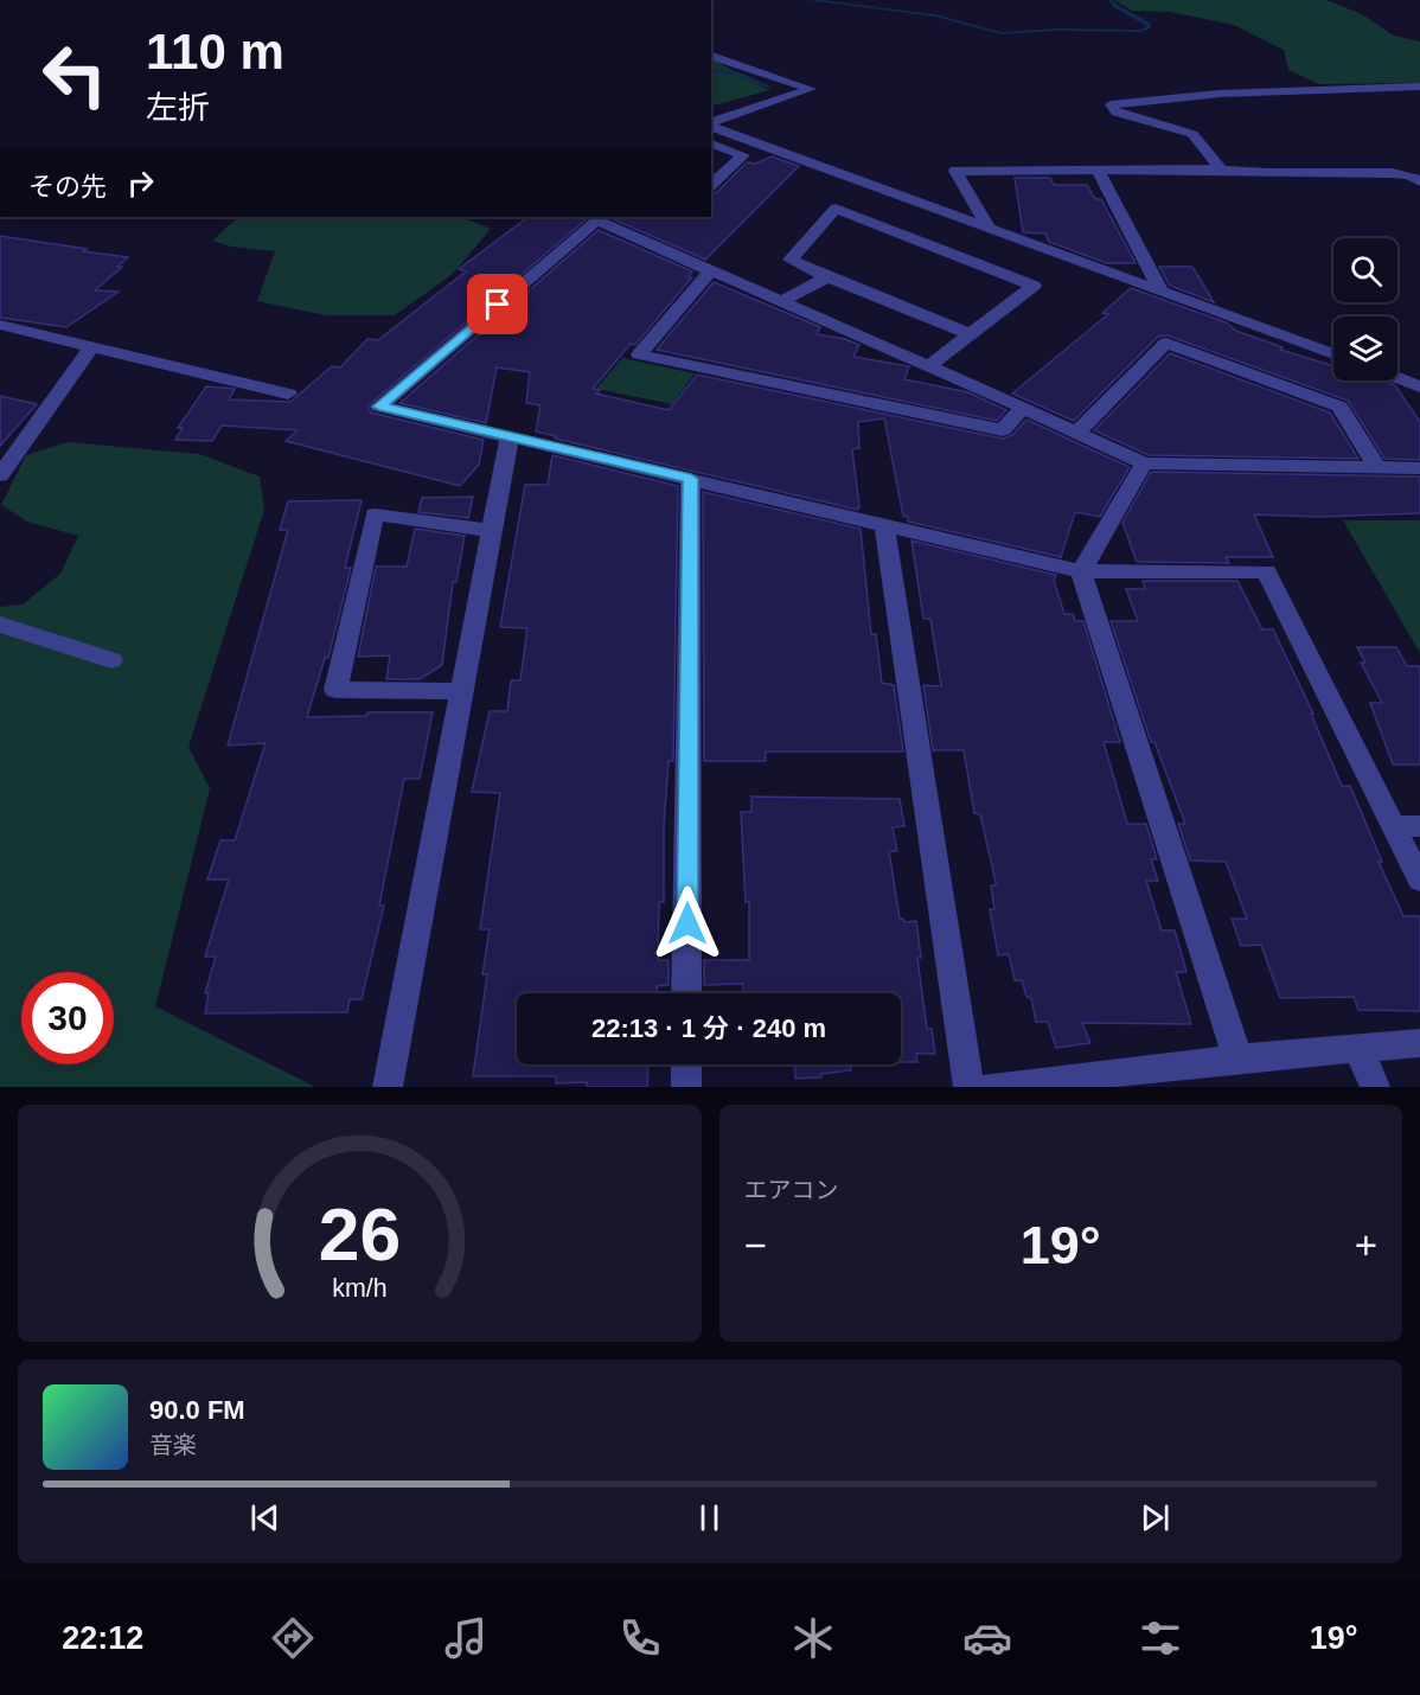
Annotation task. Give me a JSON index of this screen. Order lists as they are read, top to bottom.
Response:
{
  "page": {
    "turn": ["110 m", "左折"],
    "then": "その先",
    "limit": "30",
    "trip": "22:13 · 1 分 · 240 m",
    "tile": "エアコン",
    "heat": ["−", "19°", "+"],
    "song": ["90.0 FM", "音楽"],
    "tabs": ["22:12", "19°"],
    "gauge": ["26", "km/h"]
  }
}
